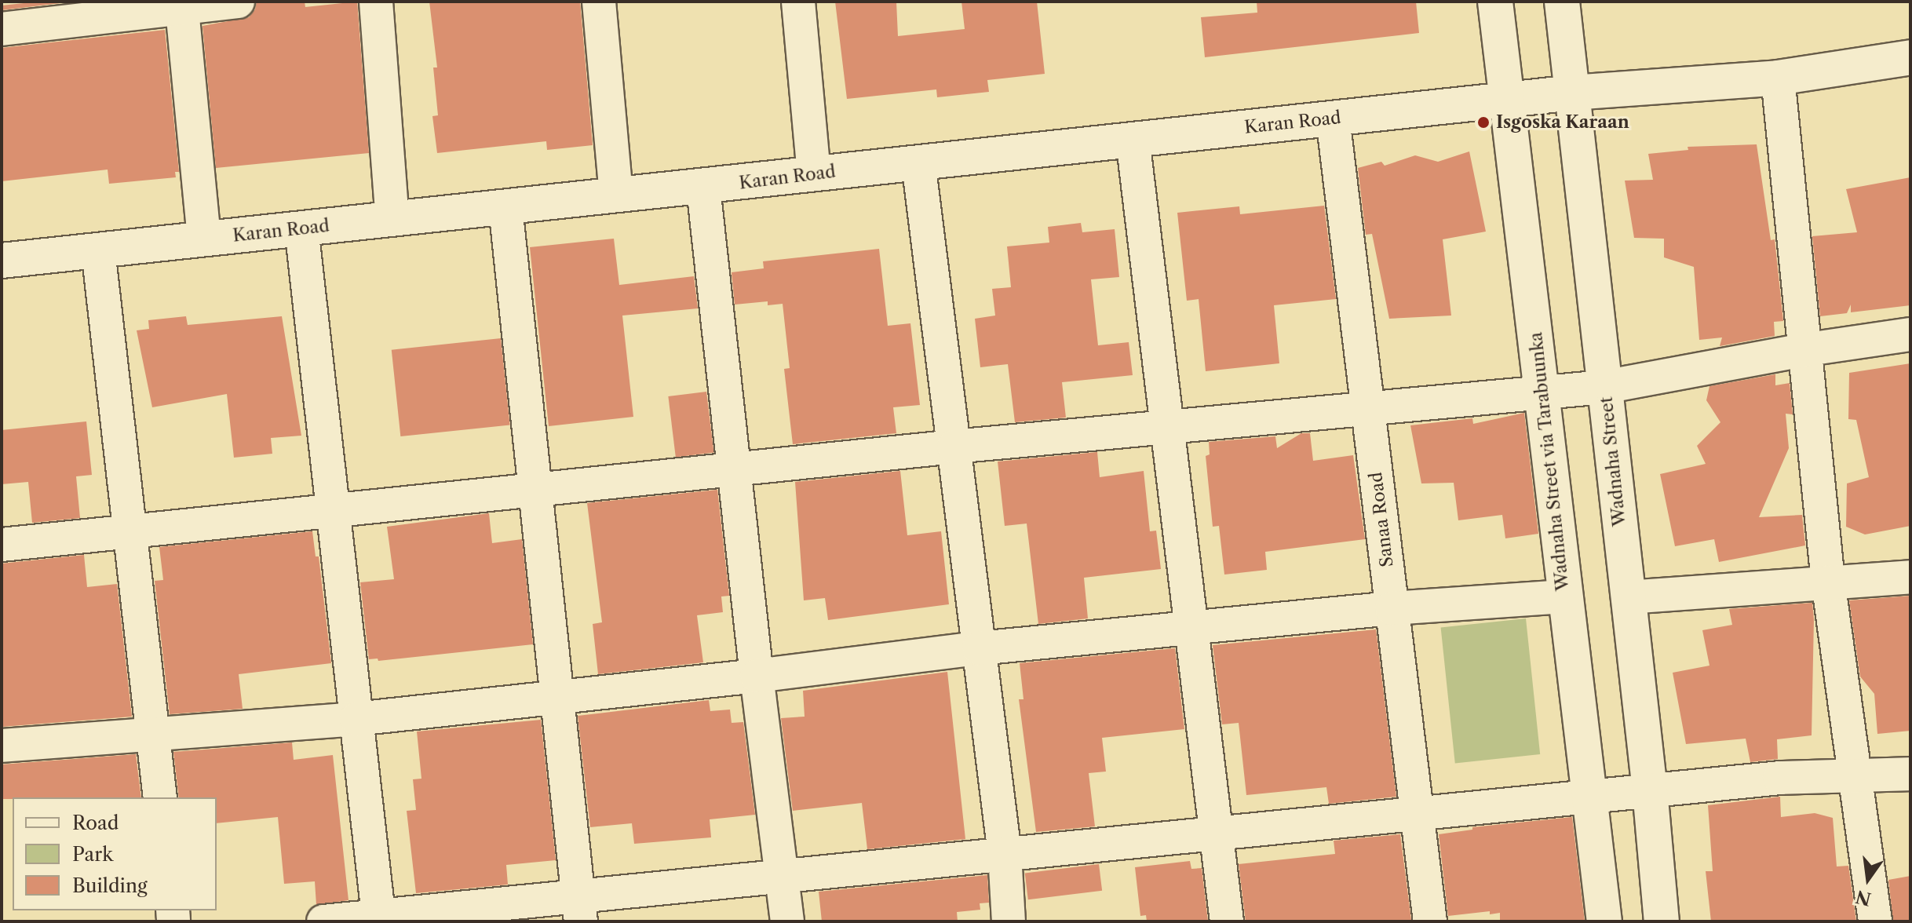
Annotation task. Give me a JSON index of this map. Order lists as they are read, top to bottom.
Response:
{
  "streets": {
    "street": [
      "Karan Road",
      "Wadnaha Street via Tarabuunka",
      "Wadnaha Street",
      "Sanaa Road"
    ]
  },
  "crossings": [
    ["Karan Road", "Wadnaha Street via Tarabuunka"],
    ["Karan Road", "Wadnaha Street"],
    ["Karan Road", "Sanaa Road"]
  ],
  "places": ["Isgoska Karaan"],
  "legend": ["Road", "Park", "Building"],
  "north": "bottom"
}
